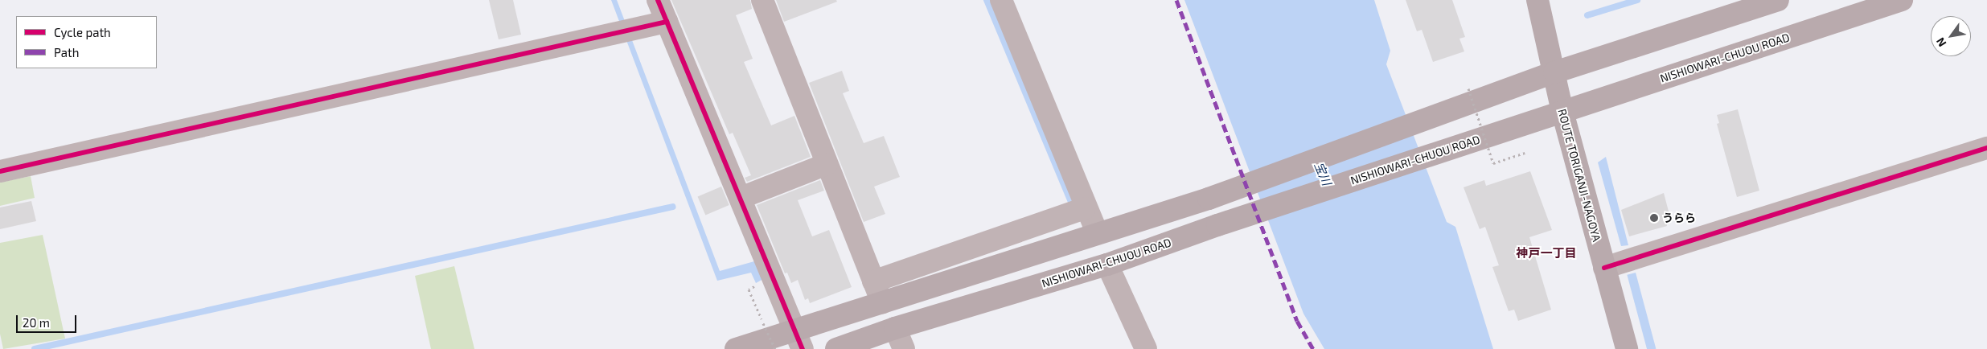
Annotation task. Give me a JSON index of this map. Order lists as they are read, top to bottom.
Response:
{
  "streets": {
    "main road": ["NISHIOWARI-CHUOU ROAD", "ROUTE TORIGANJI-NAGOYA"]
  },
  "crossings": [
    ["NISHIOWARI-CHUOU ROAD", "ROUTE TORIGANJI-NAGOYA"]
  ],
  "districts": ["神戸一丁目"],
  "water": ["宝川"],
  "places": ["うらら"],
  "legend": ["Cycle path", "Path"],
  "scale_bar": "20 m",
  "north": "bottom left"
}
